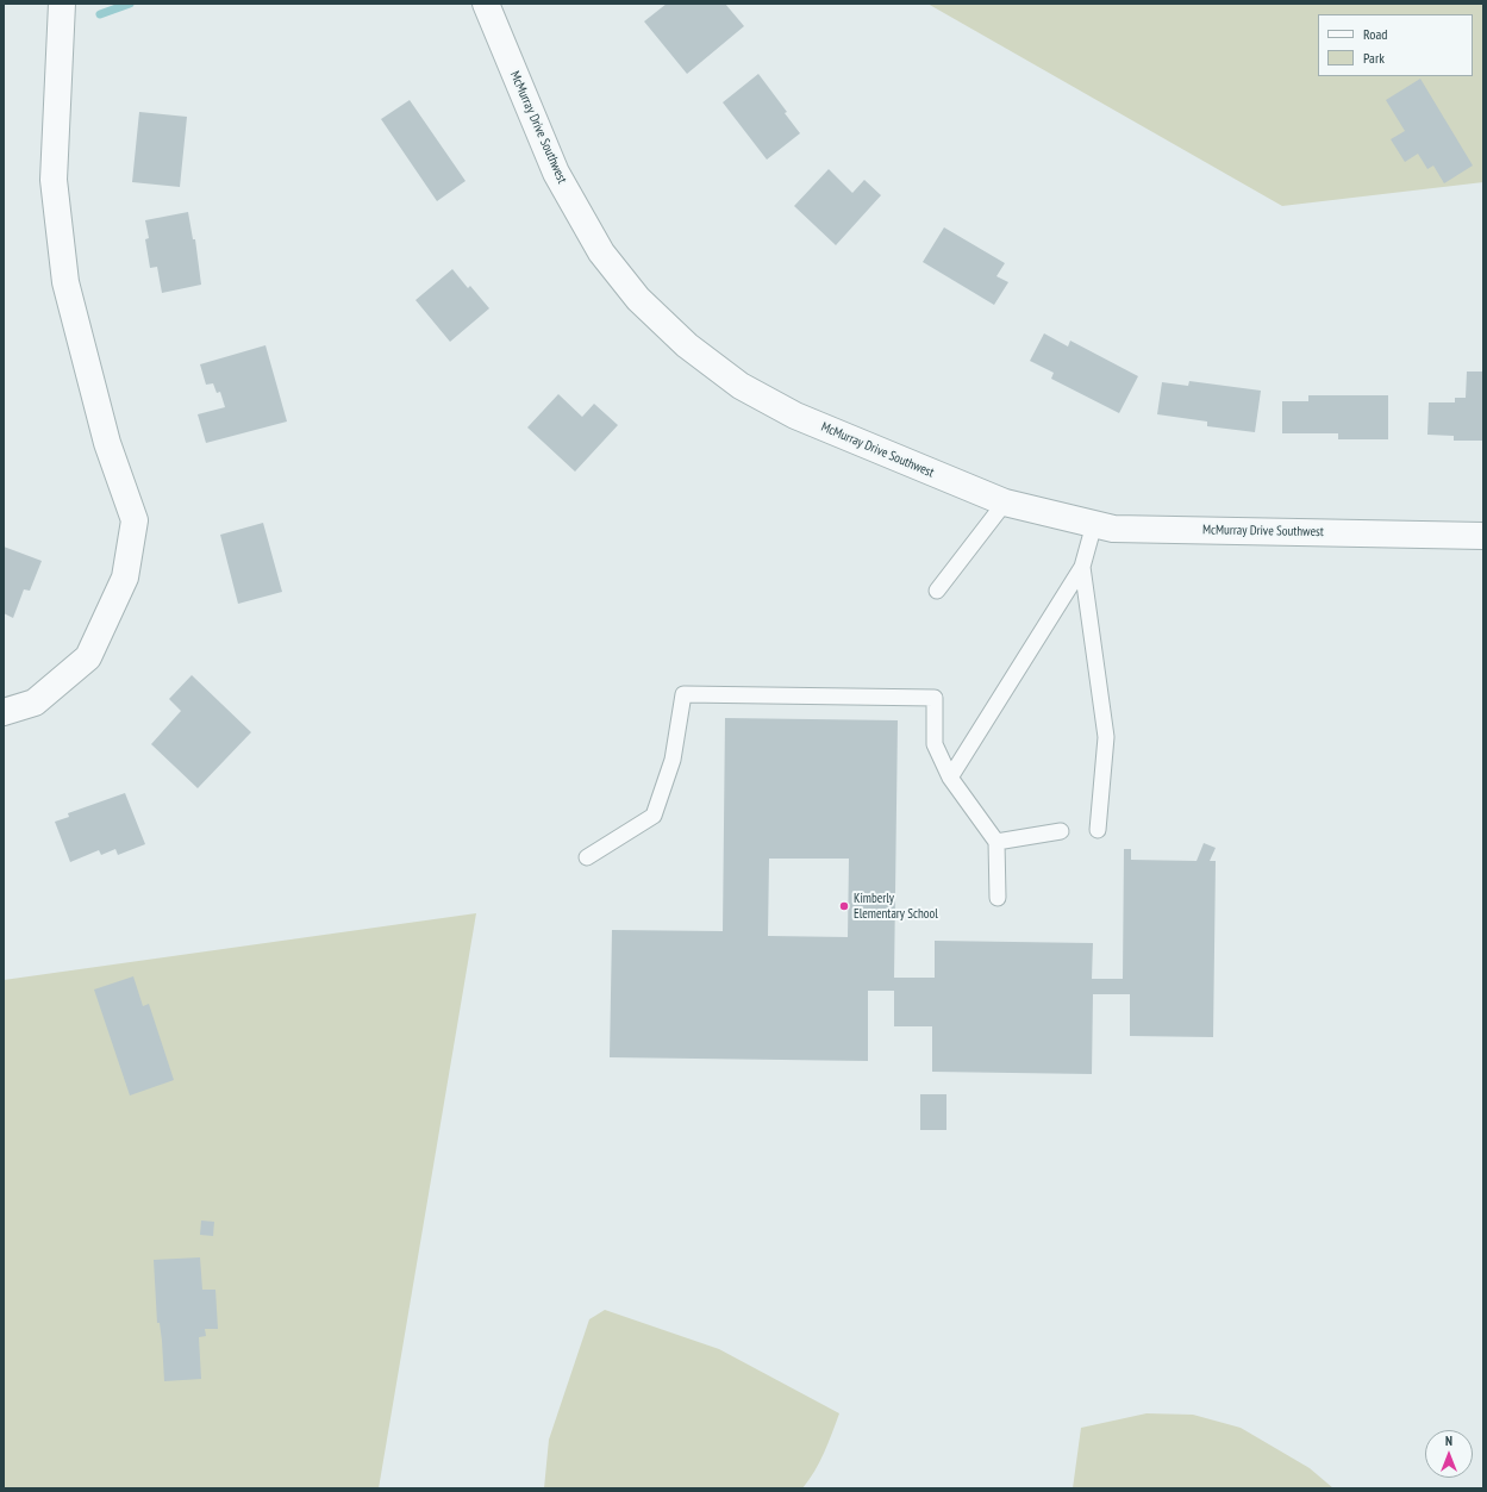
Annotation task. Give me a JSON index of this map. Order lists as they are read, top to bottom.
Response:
{
  "streets": {
    "street": ["McMurray Drive Southwest"]
  },
  "places": ["Kimberly Elementary School"],
  "legend": ["Road", "Park"],
  "north": "top"
}
